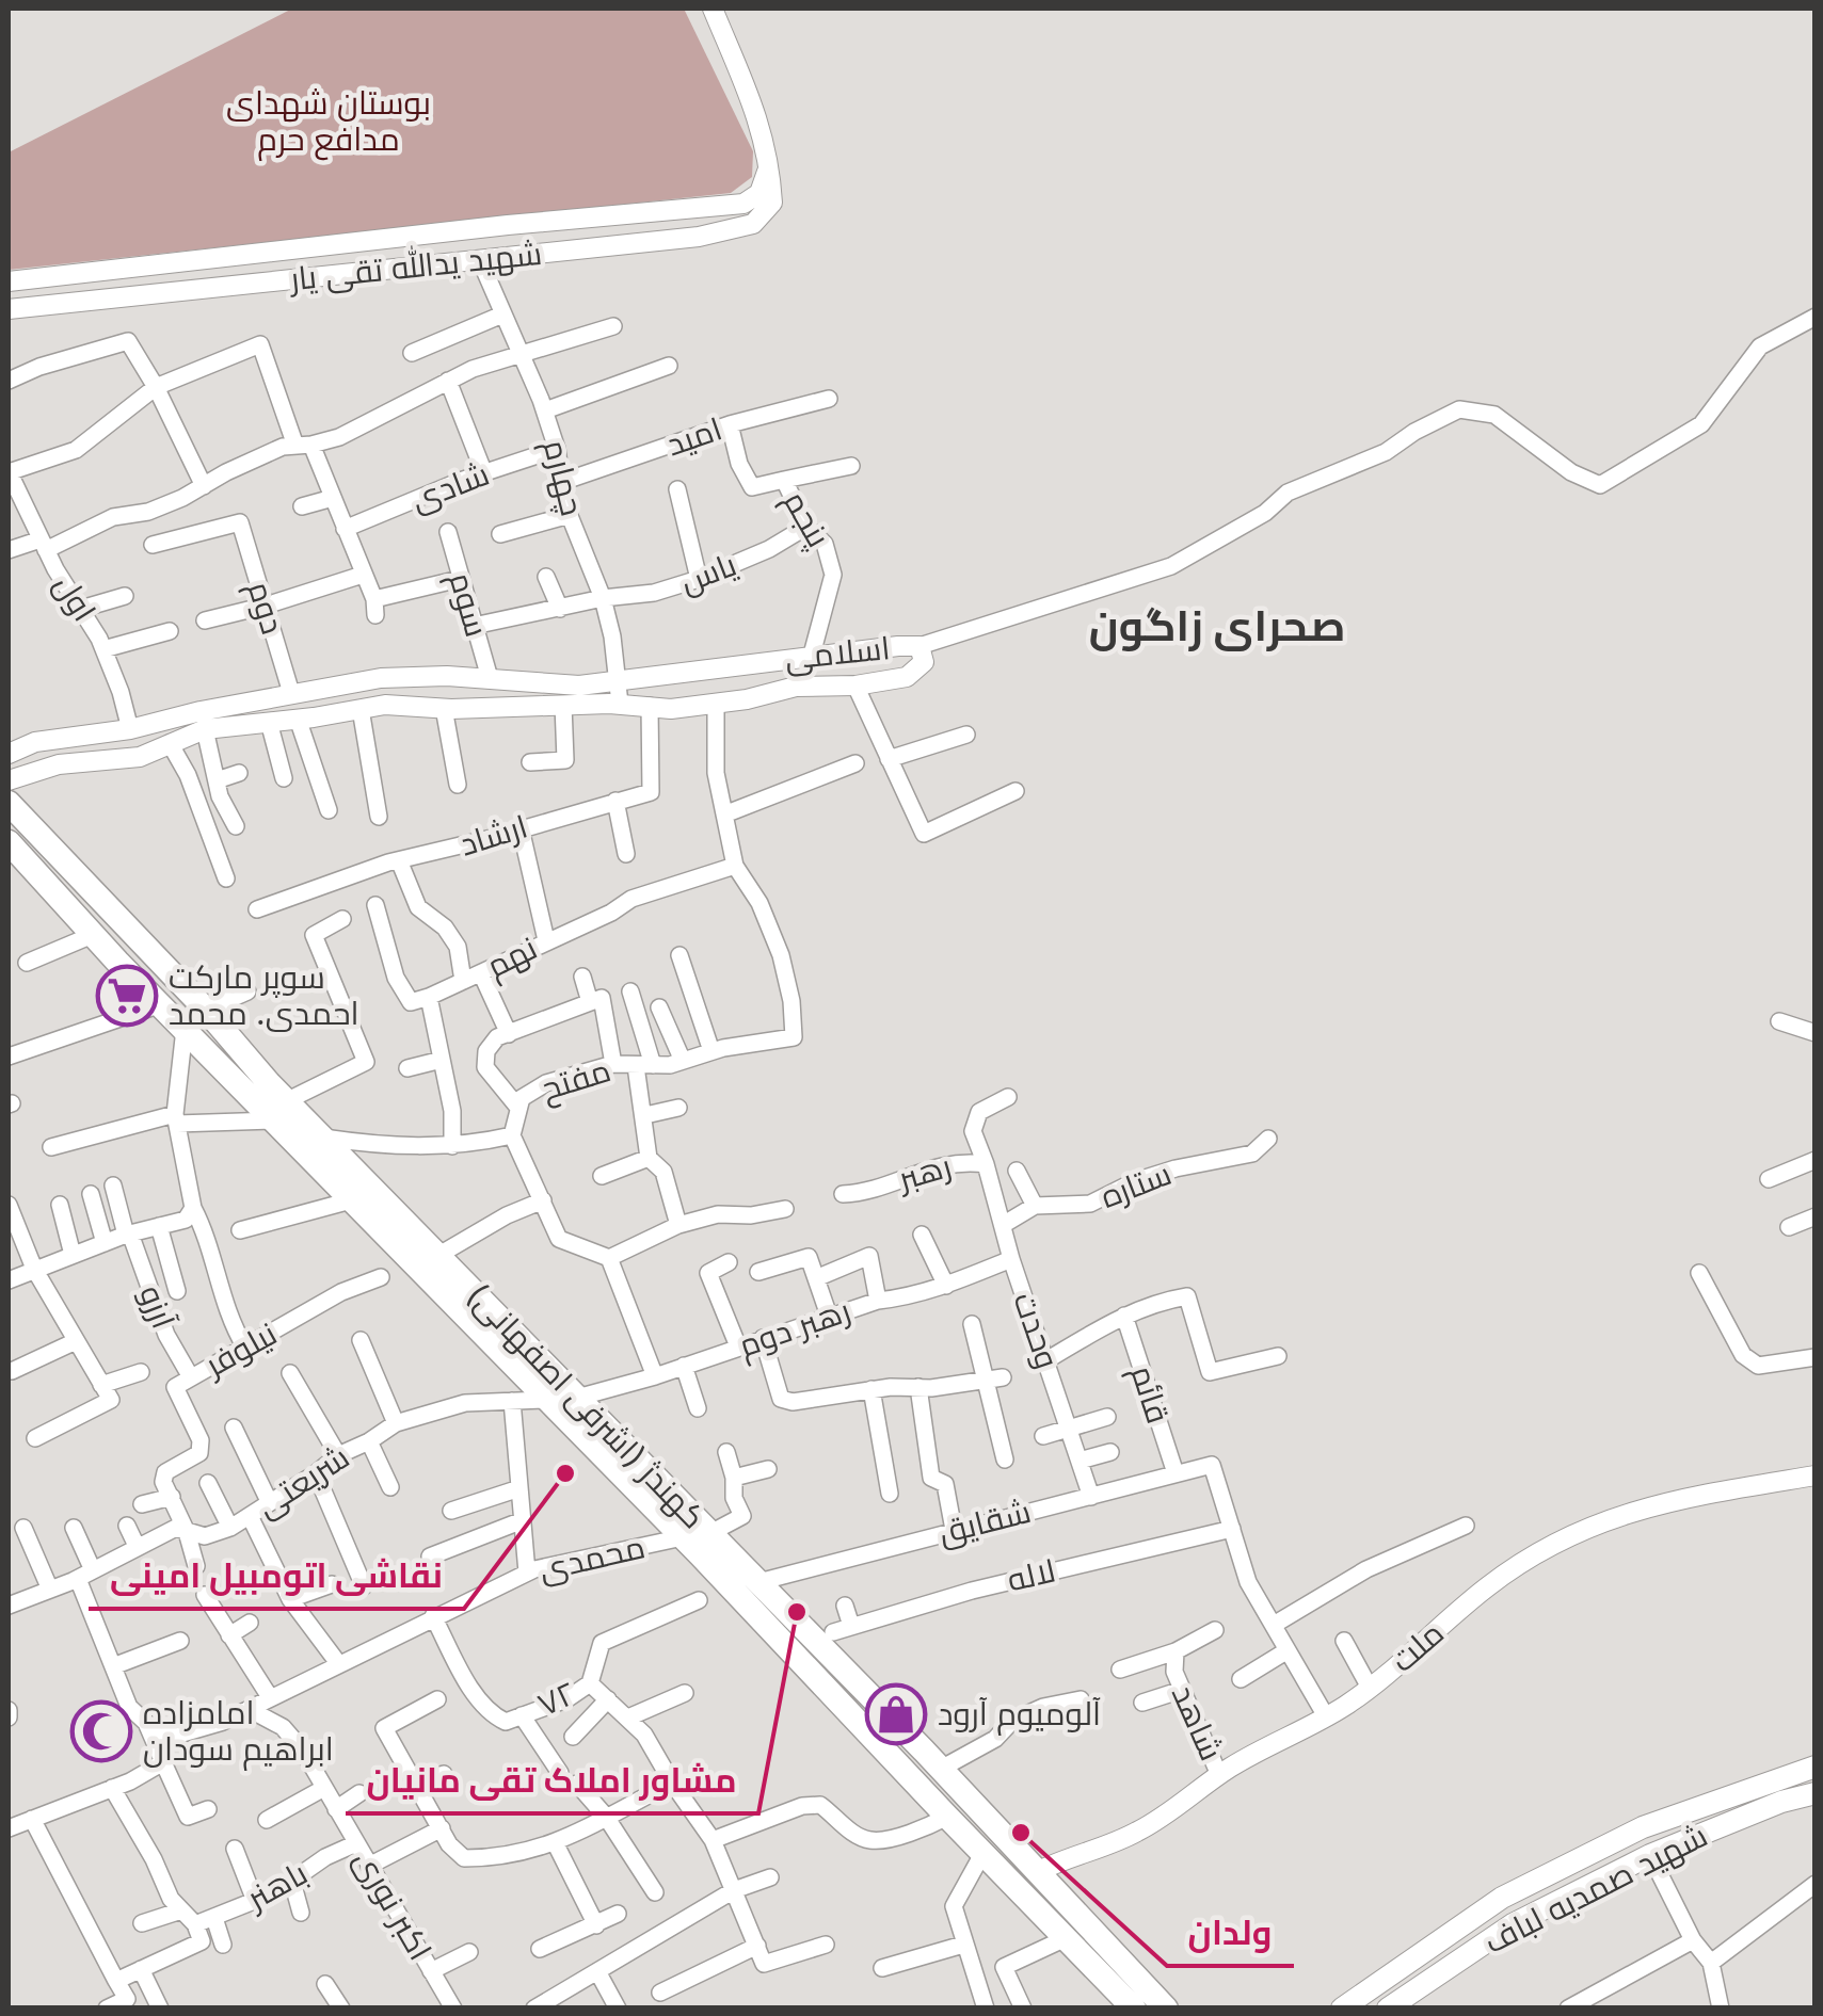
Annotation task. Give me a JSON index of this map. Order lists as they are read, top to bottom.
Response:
{
  "streets": {
    "main road": ["کهندژ (اشرفی اصفهانی)", "شهید صمدیه لباف"],
    "street": [
      "شهید یدالله تقی یار",
      "امید",
      "چهارم",
      "شادی",
      "پنجم",
      "یاس",
      "اول",
      "سوم",
      "دوم",
      "اسلامی",
      "ارشاد",
      "نهم",
      "مفتح",
      "رهبر",
      "ستاره",
      "آرزو",
      "رهبر دوم",
      "وحدت",
      "نیلوفر",
      "قائم",
      "شریعتی",
      "شقایق",
      "محمدی",
      "لاله",
      "ملت",
      "۷۲",
      "شاهد",
      "باهنر",
      "اکبر نوری"
    ]
  },
  "crossings": [
    ["شهید یدالله تقی یار", "چهارم"],
    ["امید", "چهارم"],
    ["امید", "پنجم"],
    ["چهارم", "شادی"],
    ["چهارم", "یاس"],
    ["چهارم", "اسلامی"],
    ["پنجم", "یاس"],
    ["پنجم", "اسلامی"],
    ["یاس", "سوم"],
    ["اول", "اسلامی"],
    ["سوم", "اسلامی"],
    ["دوم", "اسلامی"],
    ["اسلامی", "ارشاد"],
    ["نهم", "مفتح"],
    ["مفتح", "کهندژ (اشرفی اصفهانی)"],
    ["رهبر", "وحدت"],
    ["آرزو", "نیلوفر"],
    ["رهبر دوم", "وحدت"],
    ["رهبر دوم", "کهندژ (اشرفی اصفهانی)"],
    ["وحدت", "شقایق"],
    ["قائم", "شقایق"],
    ["کهندژ (اشرفی اصفهانی)", "شریعتی"],
    ["کهندژ (اشرفی اصفهانی)", "شقایق"],
    ["کهندژ (اشرفی اصفهانی)", "محمدی"],
    ["کهندژ (اشرفی اصفهانی)", "ملت"],
    ["شقایق", "لاله"],
    ["محمدی", "۷۲"],
    ["محمدی", "اکبر نوری"],
    ["ملت", "شاهد"],
    ["باهنر", "اکبر نوری"]
  ],
  "districts": ["صحرای زاگون"],
  "parks": ["بوستان شهدای مدافع حرم"],
  "places": {
    "supermarket": ["سوپر مارکت احمدی. محمد"],
    "other": ["نقاشی اتومبیل امینی", "مشاور املاک تقی مانیان", "ولدان"],
    "shop": ["آلومیوم آرود"],
    "mosque": ["امامزاده ابراهیم سودان"]
  }
}
